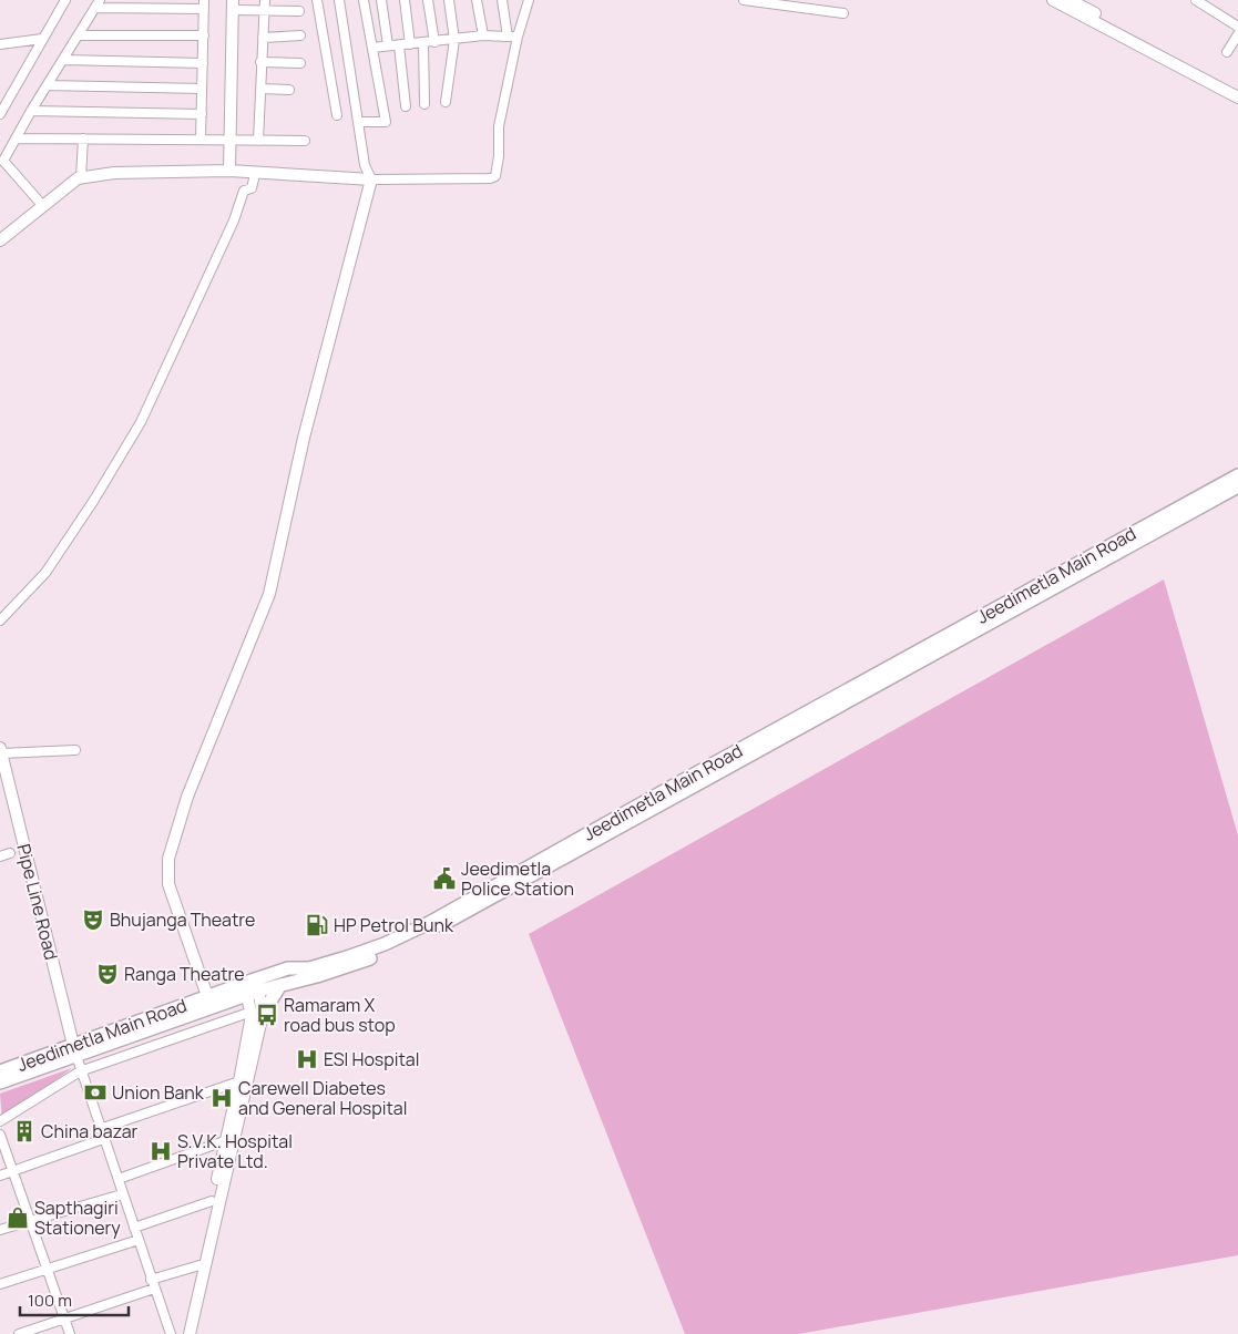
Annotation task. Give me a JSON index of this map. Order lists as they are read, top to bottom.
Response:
{
  "streets": {
    "main road": ["Jeedimetla Main Road"],
    "street": ["Pipe Line Road"]
  },
  "crossings": [
    ["Jeedimetla Main Road", "Pipe Line Road"]
  ],
  "places": {
    "public building": ["Jeedimetla Police Station"],
    "theatre": ["Bhujanga Theatre", "Ranga Theatre"],
    "fuel station": ["HP Petrol Bunk"],
    "bus stop": ["Ramaram X road bus stop"],
    "hospital": ["ESI Hospital", "Carewell Diabetes and General Hospital", "S.V.K. Hospital Private Ltd."],
    "bank": ["Union Bank"],
    "building": ["China bazar"],
    "shop": ["Sapthagiri Stationery"]
  },
  "scale_bar": "100 m"
}
